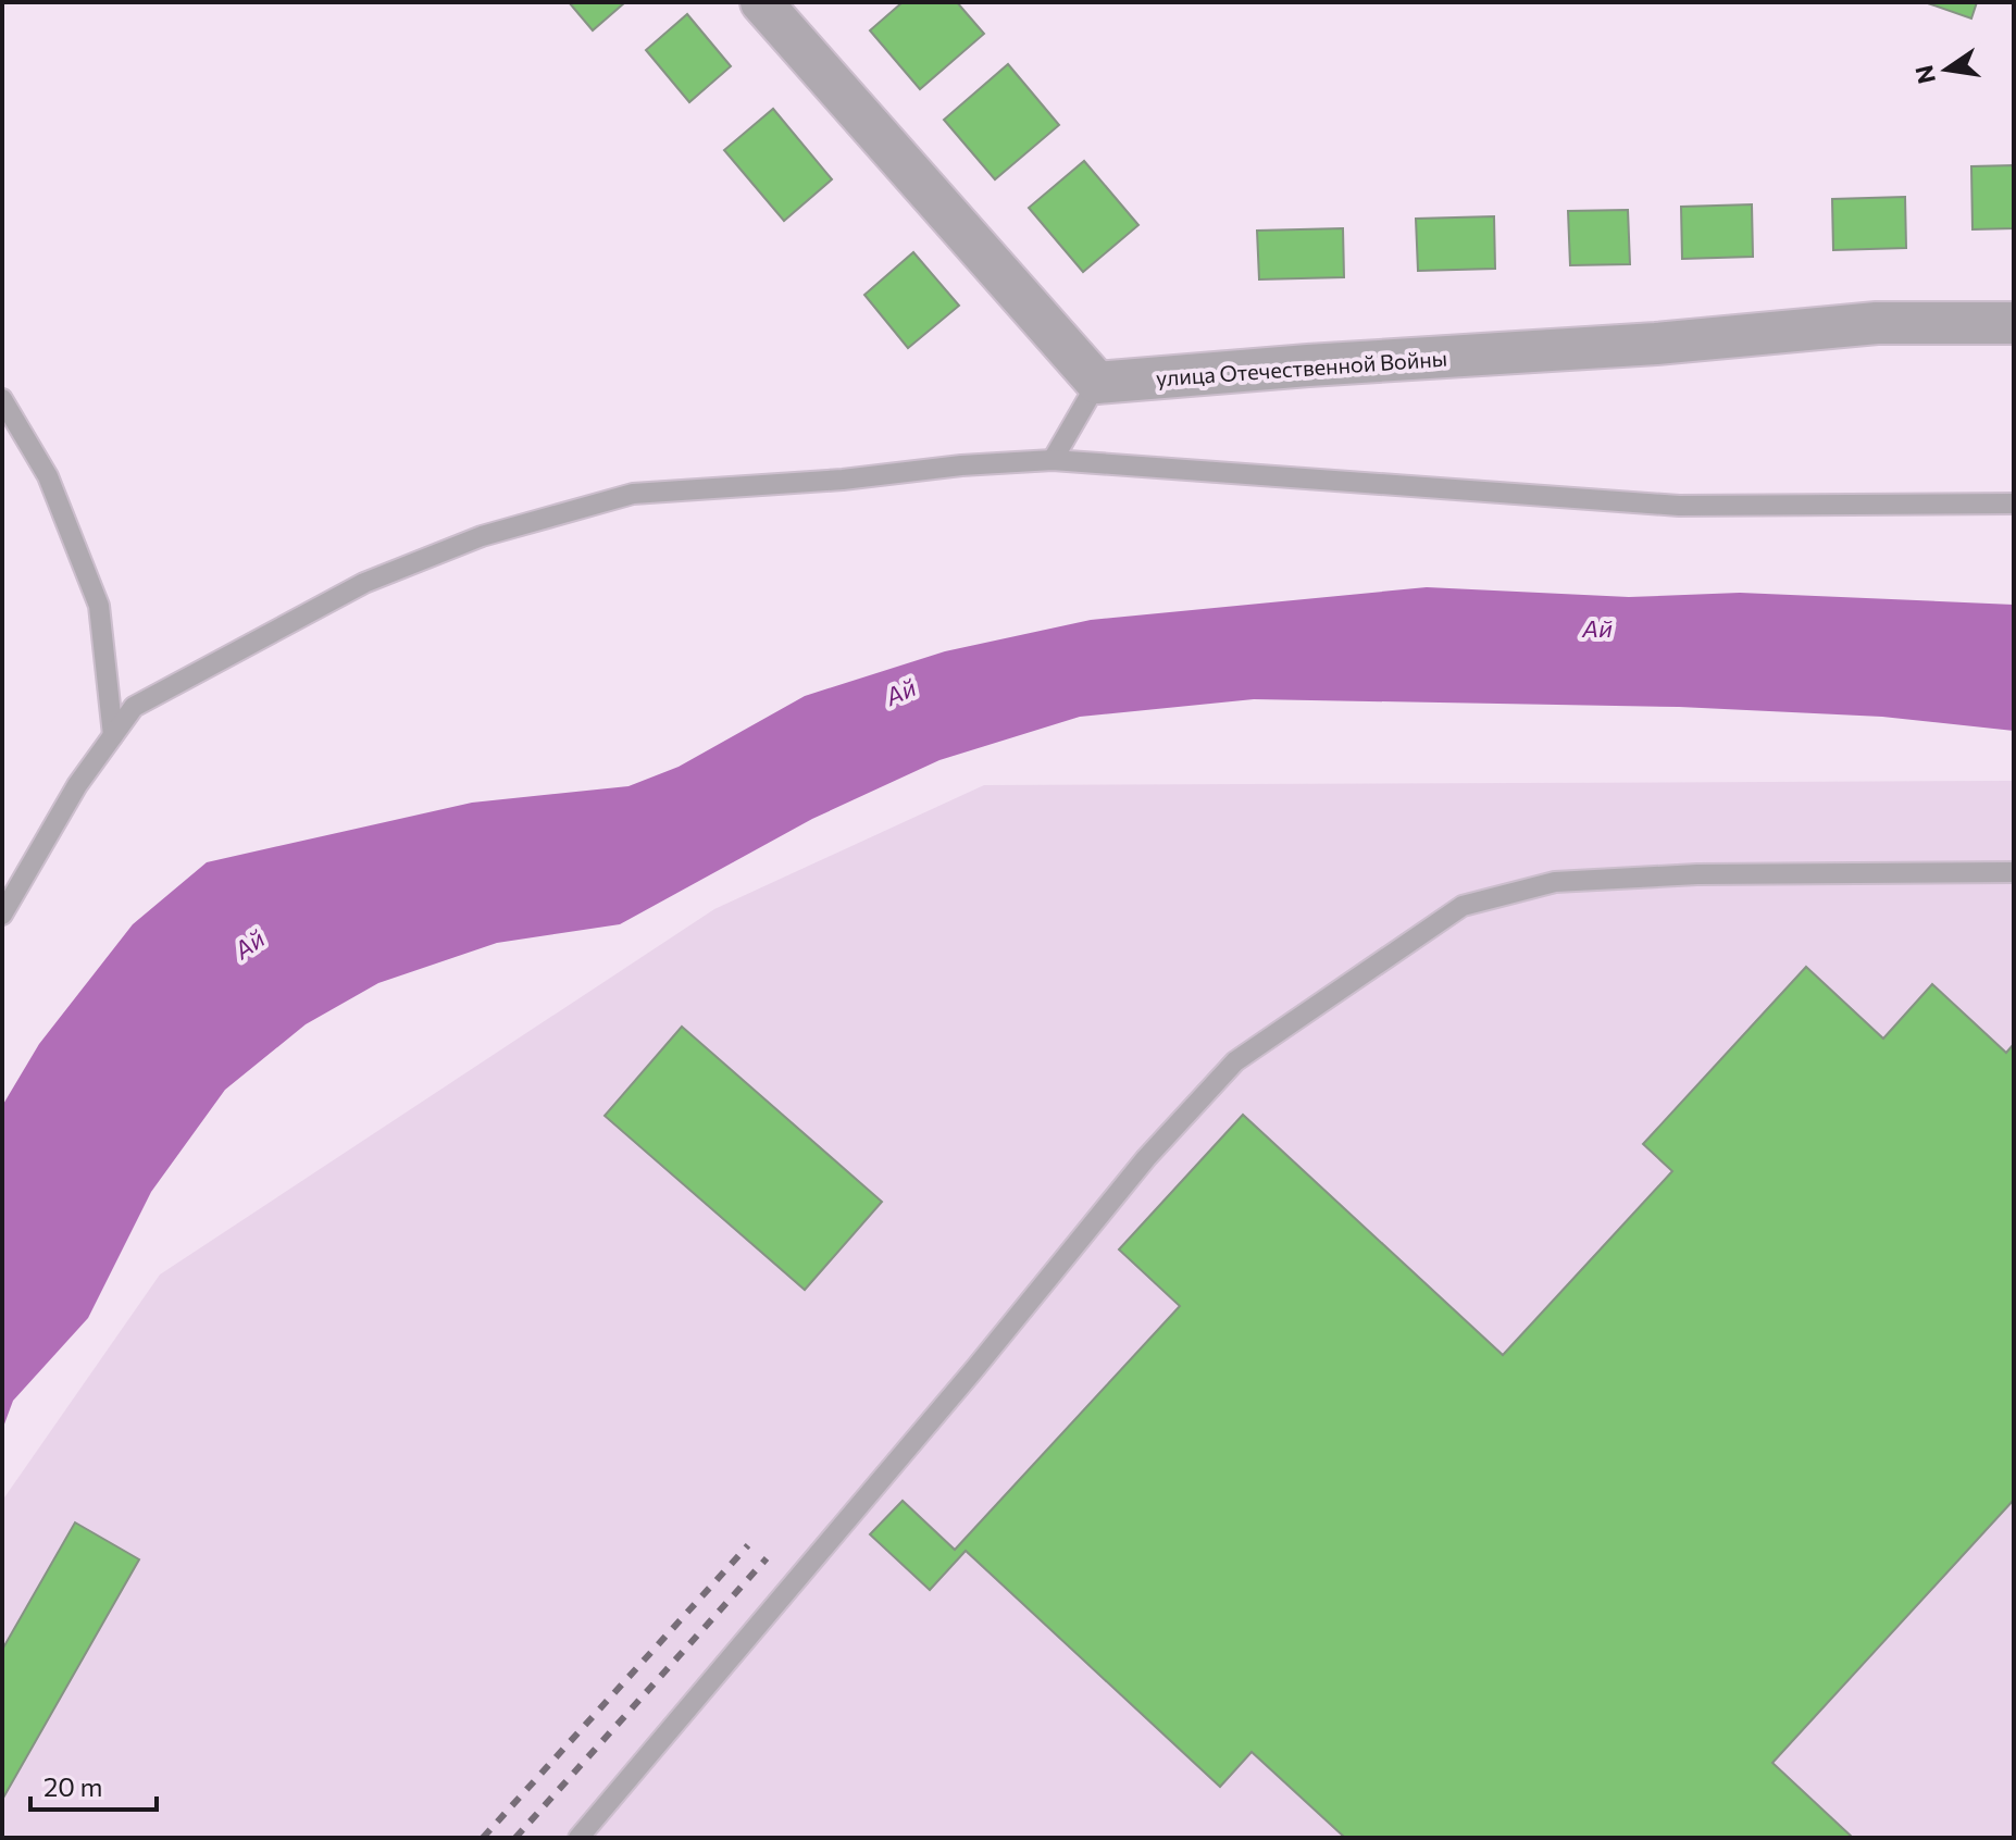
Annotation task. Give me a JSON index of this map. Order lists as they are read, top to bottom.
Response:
{
  "streets": {
    "street": ["улица Отечественной Войны"]
  },
  "water": ["Ай"],
  "scale_bar": "20 m",
  "north": "left"
}
